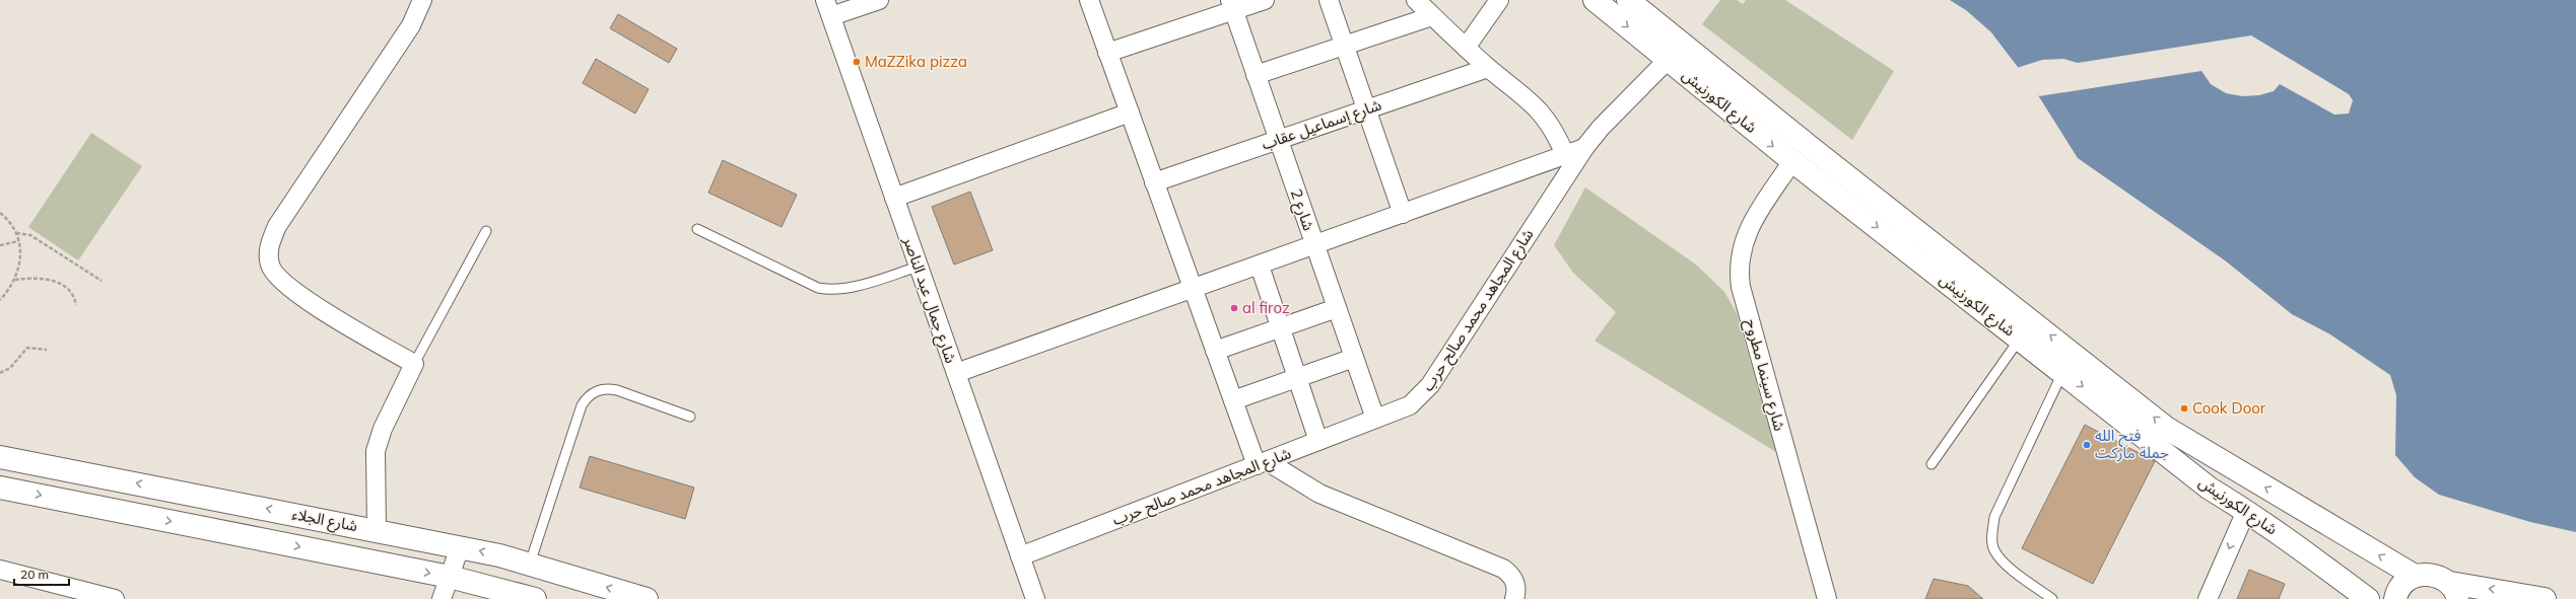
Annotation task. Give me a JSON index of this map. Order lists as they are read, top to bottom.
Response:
{
  "streets": {
    "street": [
      "شارع الكورنيش",
      "شارع إسماعيل عقاب",
      "شارع 2",
      "شارع جمال عبد الناصر",
      "شارع المجاهد محمد صالح حرب",
      "شارع سينما مطروح",
      "شارع الجلاء"
    ]
  },
  "crossings": [
    ["شارع الكورنيش", "شارع المجاهد محمد صالح حرب"],
    ["شارع الكورنيش", "شارع سينما مطروح"],
    ["شارع إسماعيل عقاب", "شارع 2"],
    ["شارع 2", "شارع المجاهد محمد صالح حرب"],
    ["شارع جمال عبد الناصر", "شارع المجاهد محمد صالح حرب"]
  ],
  "places": [
    "MaZZika pizza",
    "al firoz",
    "Cook Door",
    "فتح الله جملة ماركت"
  ],
  "scale_bar": "20 m"
}
